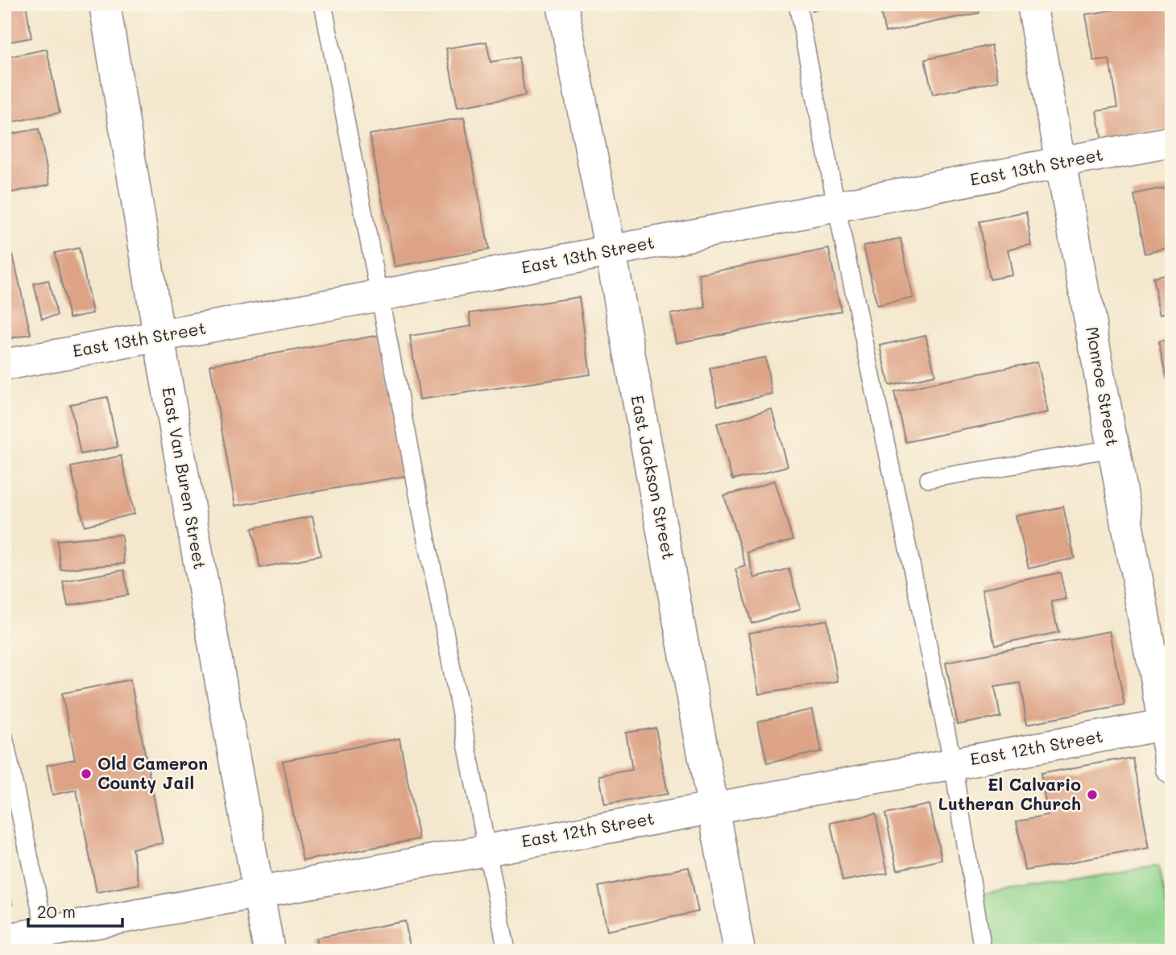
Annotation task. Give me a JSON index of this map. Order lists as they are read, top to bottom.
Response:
{
  "streets": {
    "main road": [
      "East 13th Street",
      "Monroe Street",
      "East Jackson Street",
      "East Van Buren Street",
      "East 12th Street"
    ]
  },
  "crossings": [
    ["East 13th Street", "Monroe Street"],
    ["East 13th Street", "East Jackson Street"],
    ["East 13th Street", "East Van Buren Street"],
    ["Monroe Street", "East 12th Street"],
    ["East Jackson Street", "East 12th Street"],
    ["East Van Buren Street", "East 12th Street"]
  ],
  "places": ["Old Cameron County Jail", "El Calvario Lutheran Church"],
  "scale_bar": "20 m"
}
